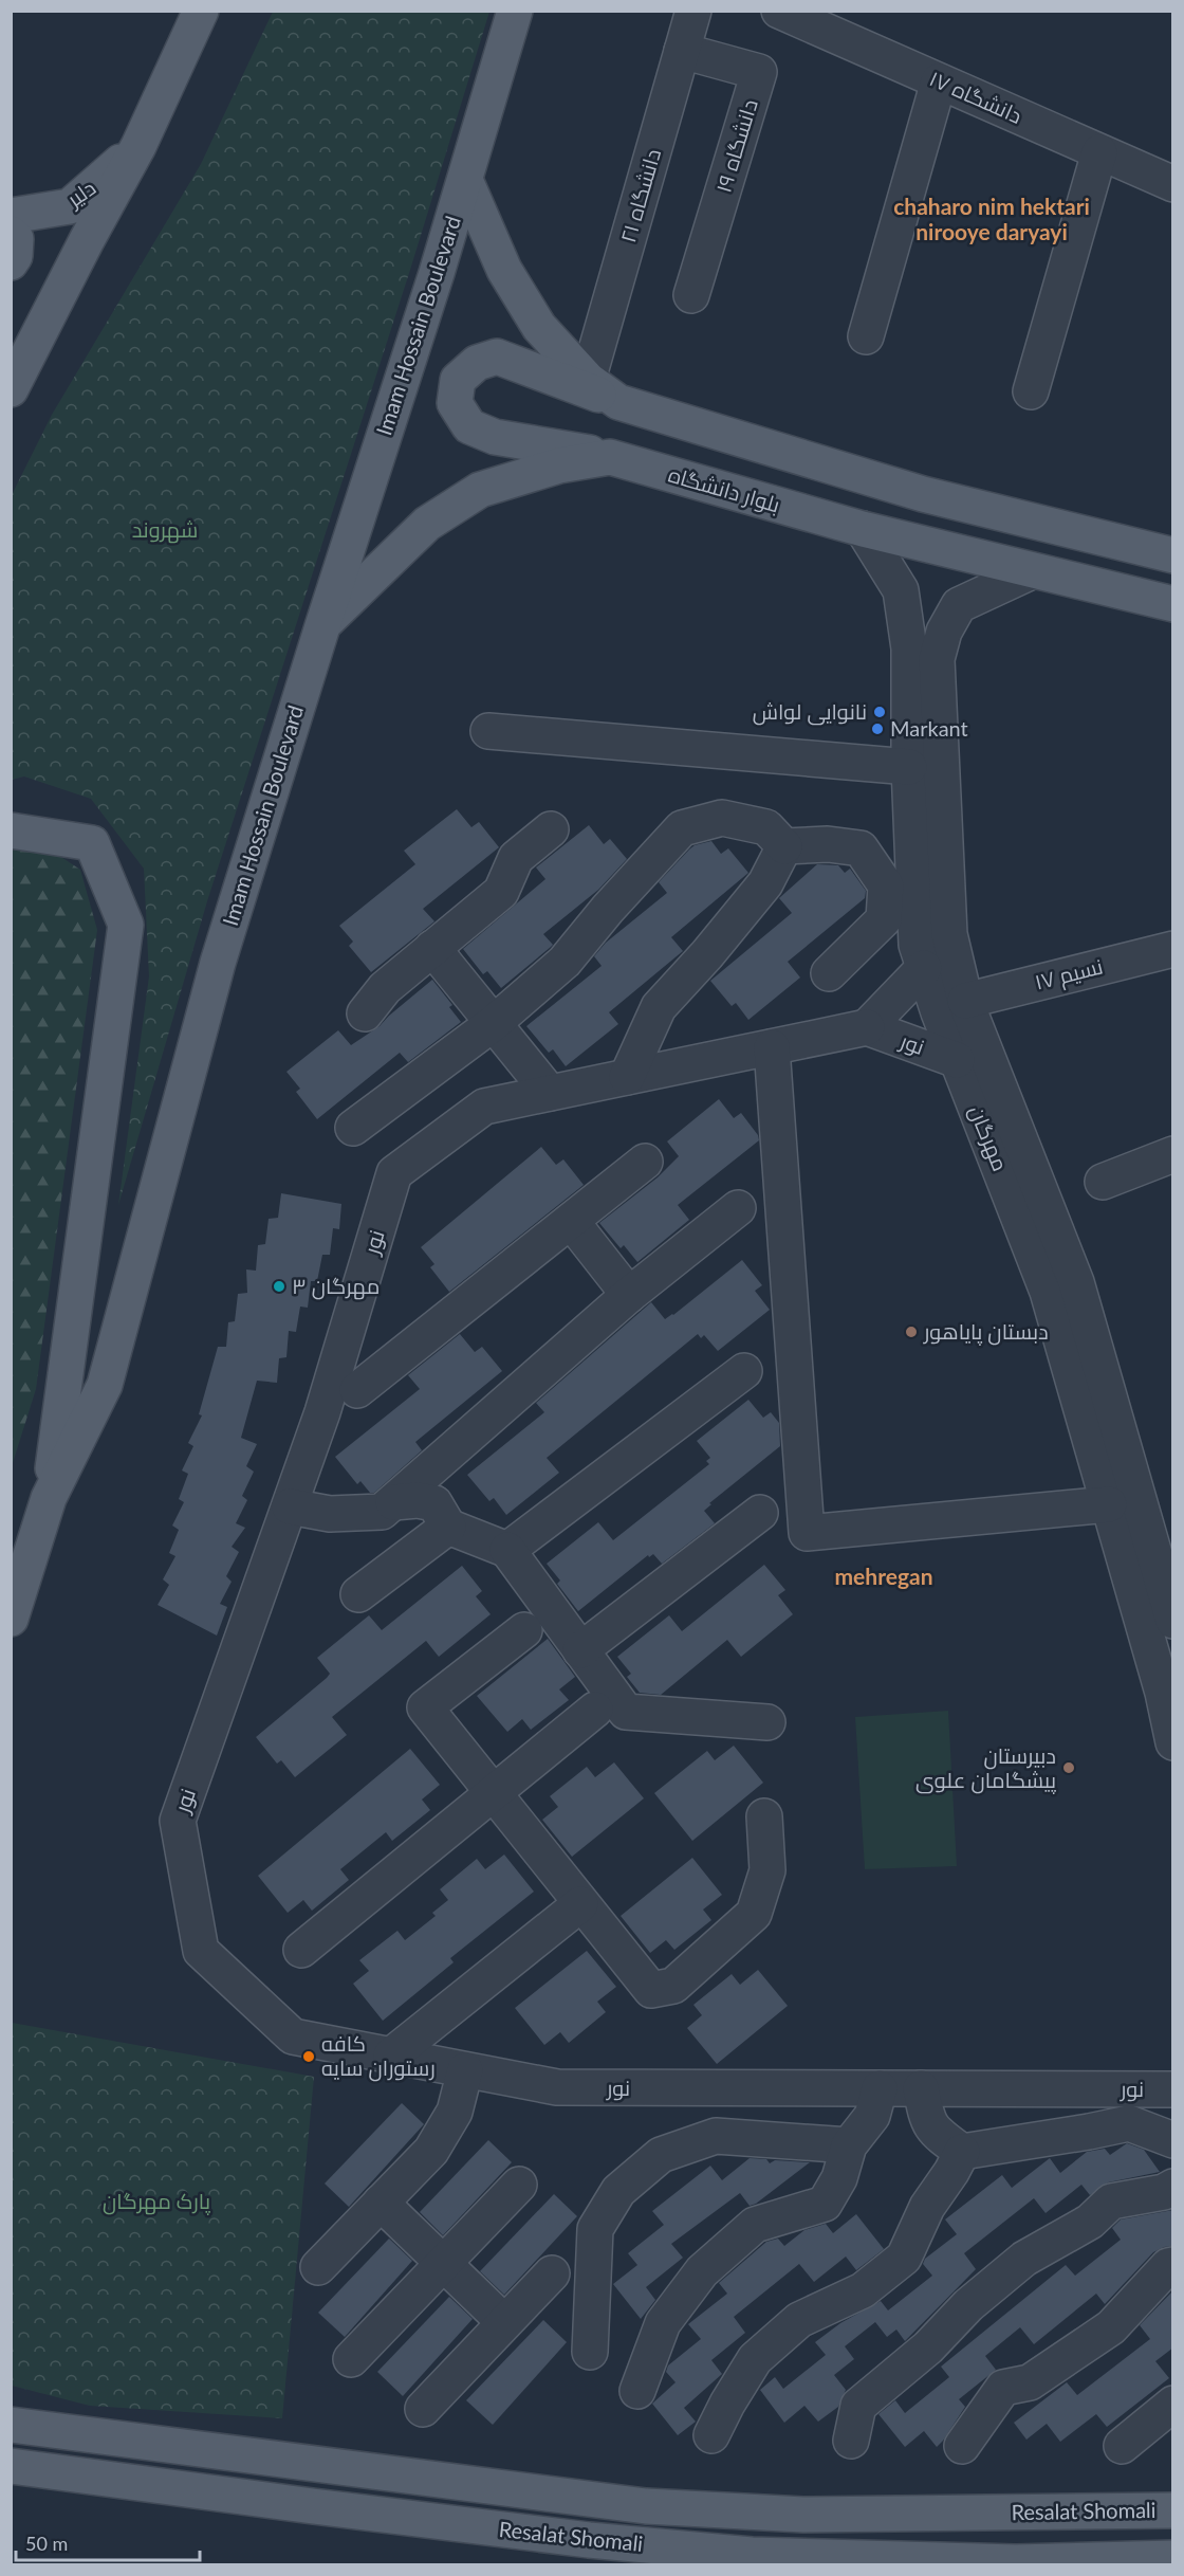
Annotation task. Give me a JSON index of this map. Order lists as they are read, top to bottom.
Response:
{
  "streets": {
    "main road": [
      "دلیر",
      "Imam Hossain Boulevard",
      "بلوار دانشگاه",
      "Resalat Shomali"
    ],
    "street": [
      "دانشگاه ۱۷",
      "دانشگاه ۱۹",
      "دانشگاه ۲۱",
      "نسیم ۱۷",
      "نور",
      "مهرگان"
    ]
  },
  "crossings": [
    ["دانشگاه ۱۹", "دانشگاه ۲۱"],
    ["Imam Hossain Boulevard", "بلوار دانشگاه"],
    ["بلوار دانشگاه", "مهرگان"],
    ["نسیم ۱۷", "مهرگان"],
    ["نور", "مهرگان"]
  ],
  "districts": ["chaharo nim hektari nirooye daryayi", "mehregan"],
  "parks": ["شهروند", "پارک مهرگان"],
  "places": [
    "نانوایی لواش",
    "Markant",
    "مهرگان ۳",
    "دبستان پایاهور",
    "دبیرستان پیشگامان علوی",
    "کافه رستوران سایه"
  ],
  "scale_bar": "50 m"
}
